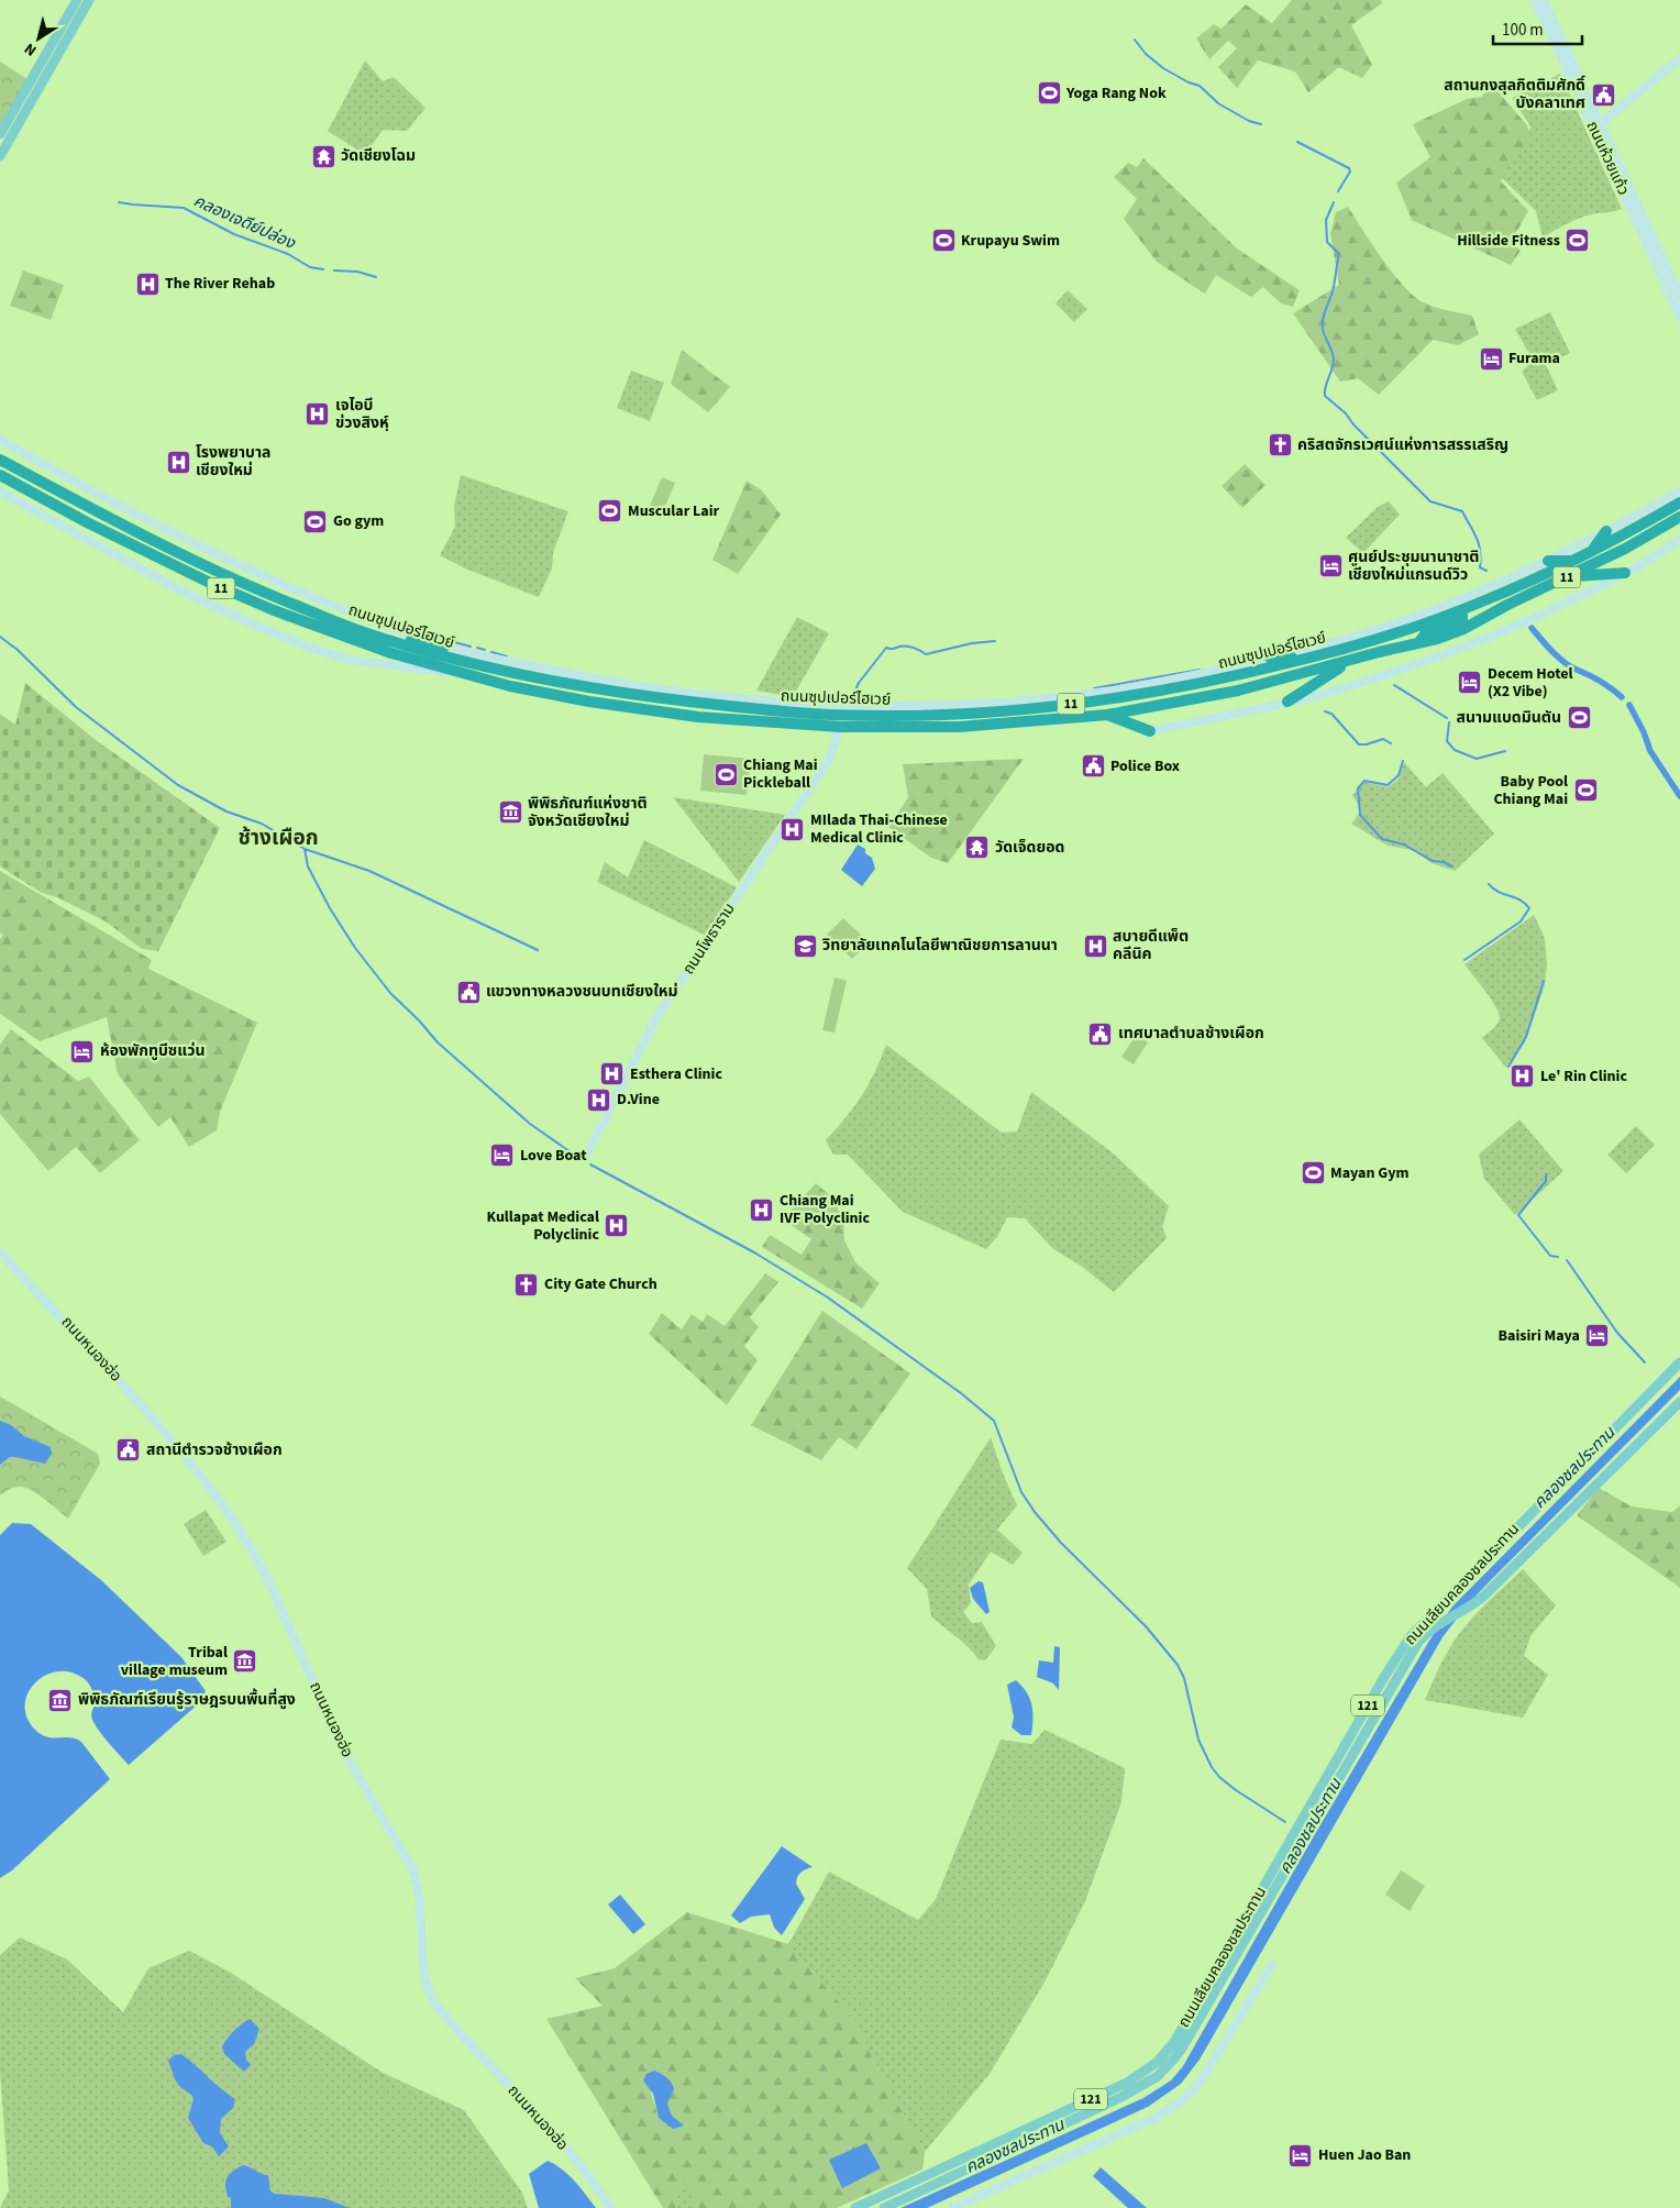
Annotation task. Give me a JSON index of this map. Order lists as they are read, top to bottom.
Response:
{
  "streets": {
    "highway": ["11", "ถนนซุปเปอร์ไฮเวย์"],
    "main road": [
      "ถนนห้วยแก้ว",
      "ถนนโพธาราม",
      "ถนนหนองฮ่อ",
      "ถนนเลียบคลองชลประทาน",
      "121"
    ]
  },
  "crossings": [
    ["ถนนซุปเปอร์ไฮเวย์", "ถนนโพธาราม"]
  ],
  "districts": ["ช้างเผือก"],
  "water": ["คลองเจดีย์ปล่อง", "คลองชลประทาน"],
  "places": {
    "sports": [
      "Yoga Rang Nok",
      "Krupayu Swim",
      "Hillside Fitness",
      "Muscular Lair",
      "Go gym",
      "สนามแบดมินตัน",
      "Chiang Mai Pickleball",
      "Baby Pool Chiang Mai",
      "Mayan Gym"
    ],
    "public building": [
      "สถานกงสุลกิตติมศักดิ์ บังคลาเทศ",
      "Police Box",
      "แขวงทางหลวงชนบทเชียงใหม่",
      "เทศบาลตำบลช้างเผือก",
      "สถานีตำรวจช้างเผือก"
    ],
    "temple": ["วัดเชียงโฉม", "วัดเจ็ดยอด"],
    "hospital": [
      "The River Rehab",
      "เจไอบี ข่วงสิงหฺ์",
      "โรงพยาบาล เชียงใหม่",
      "MIlada Thai-Chinese Medical Clinic",
      "สบายดีแพ็ต คลีนิค",
      "Esthera Clinic",
      "Le' Rin Clinic",
      "D.Vine",
      "Chiang Mai IVF Polyclinic",
      "Kullapat Medical Polyclinic"
    ],
    "hotel": [
      "Furama",
      "ศูนย์ประชุมนานาชาติ เชียงใหม่แกรนด์วิว",
      "Decem Hotel (X2 Vibe)",
      "ห้องพักทูบีซแว่น",
      "Love Boat",
      "Baisiri Maya",
      "Huen Jao Ban"
    ],
    "church": ["คริสตจักรเวศน์แห่งการสรรเสริญ", "City Gate Church"],
    "museum": ["พิพิธภัณฑ์แห่งชาติ จังหวัดเชียงใหม่", "Tribal village museum", "พิพิธภัณฑ์เรียนรู้ราษฎรบนพื้นที่สูง"],
    "school or university": ["วิทยาลัยเทคโนโลยีพาณิชยการลานนา"]
  },
  "scale_bar": "100 m",
  "north": "bottom left"
}
